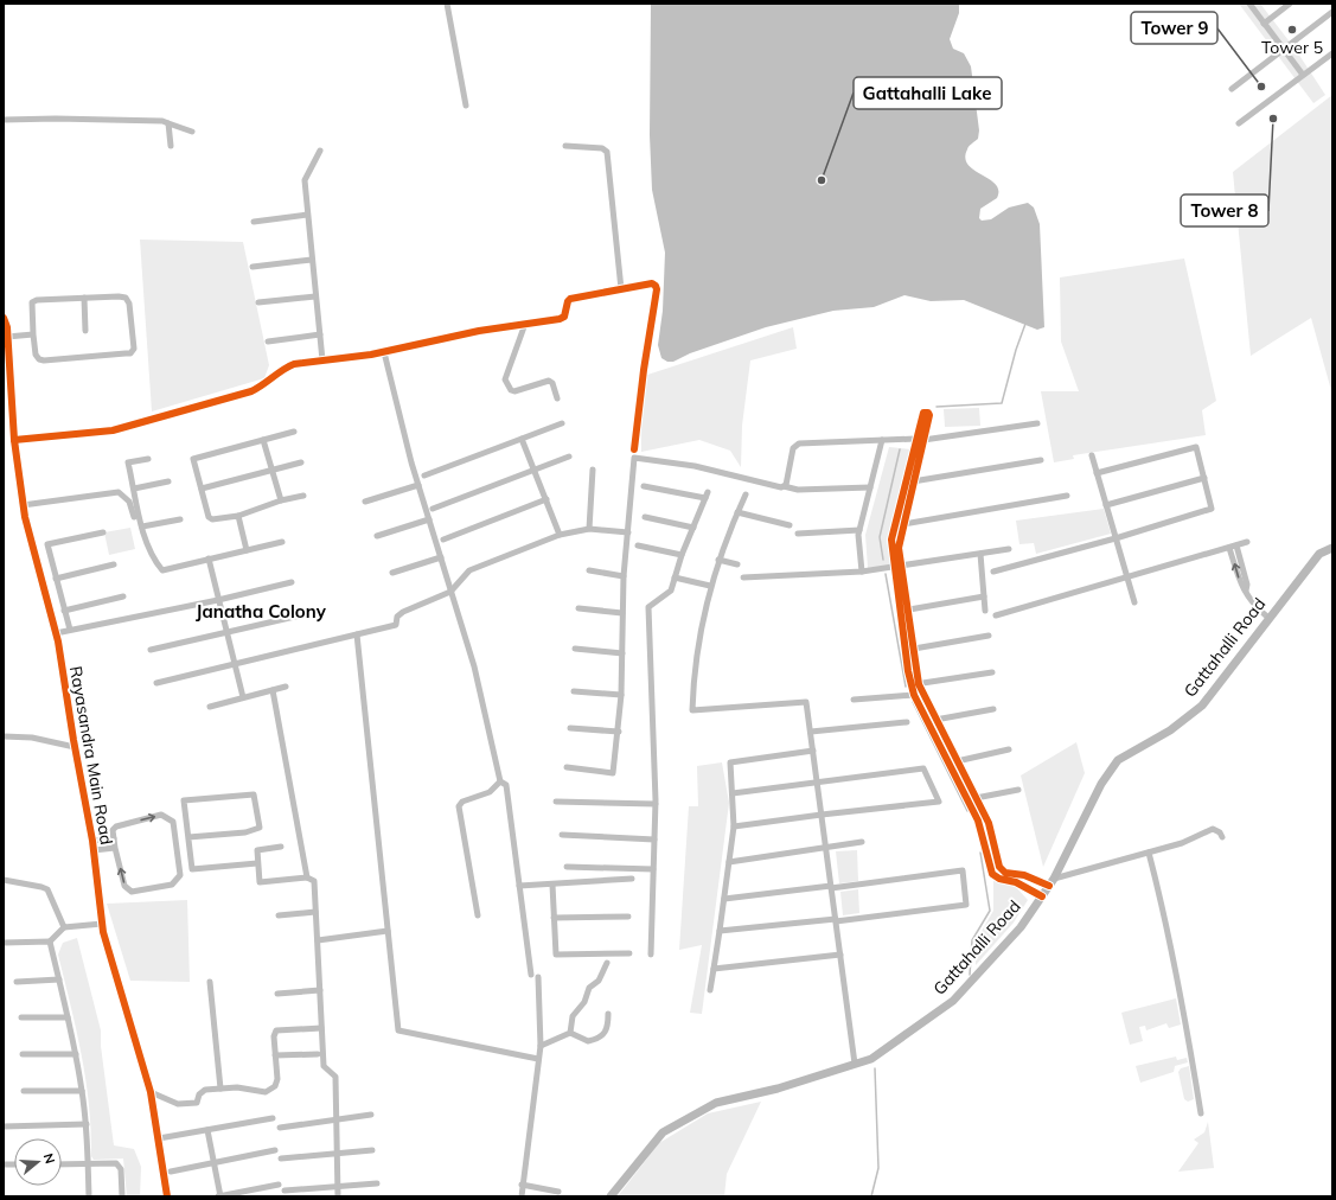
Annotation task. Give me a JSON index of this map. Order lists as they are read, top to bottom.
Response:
{
  "streets": {
    "main road": ["Gattahalli Road", "Rayasandra Main Road"]
  },
  "districts": ["Janatha Colony"],
  "places": [
    "Tower 5",
    "Tower 9",
    "Tower 8",
    "Gattahalli Lake"
  ],
  "north": "right"
}
